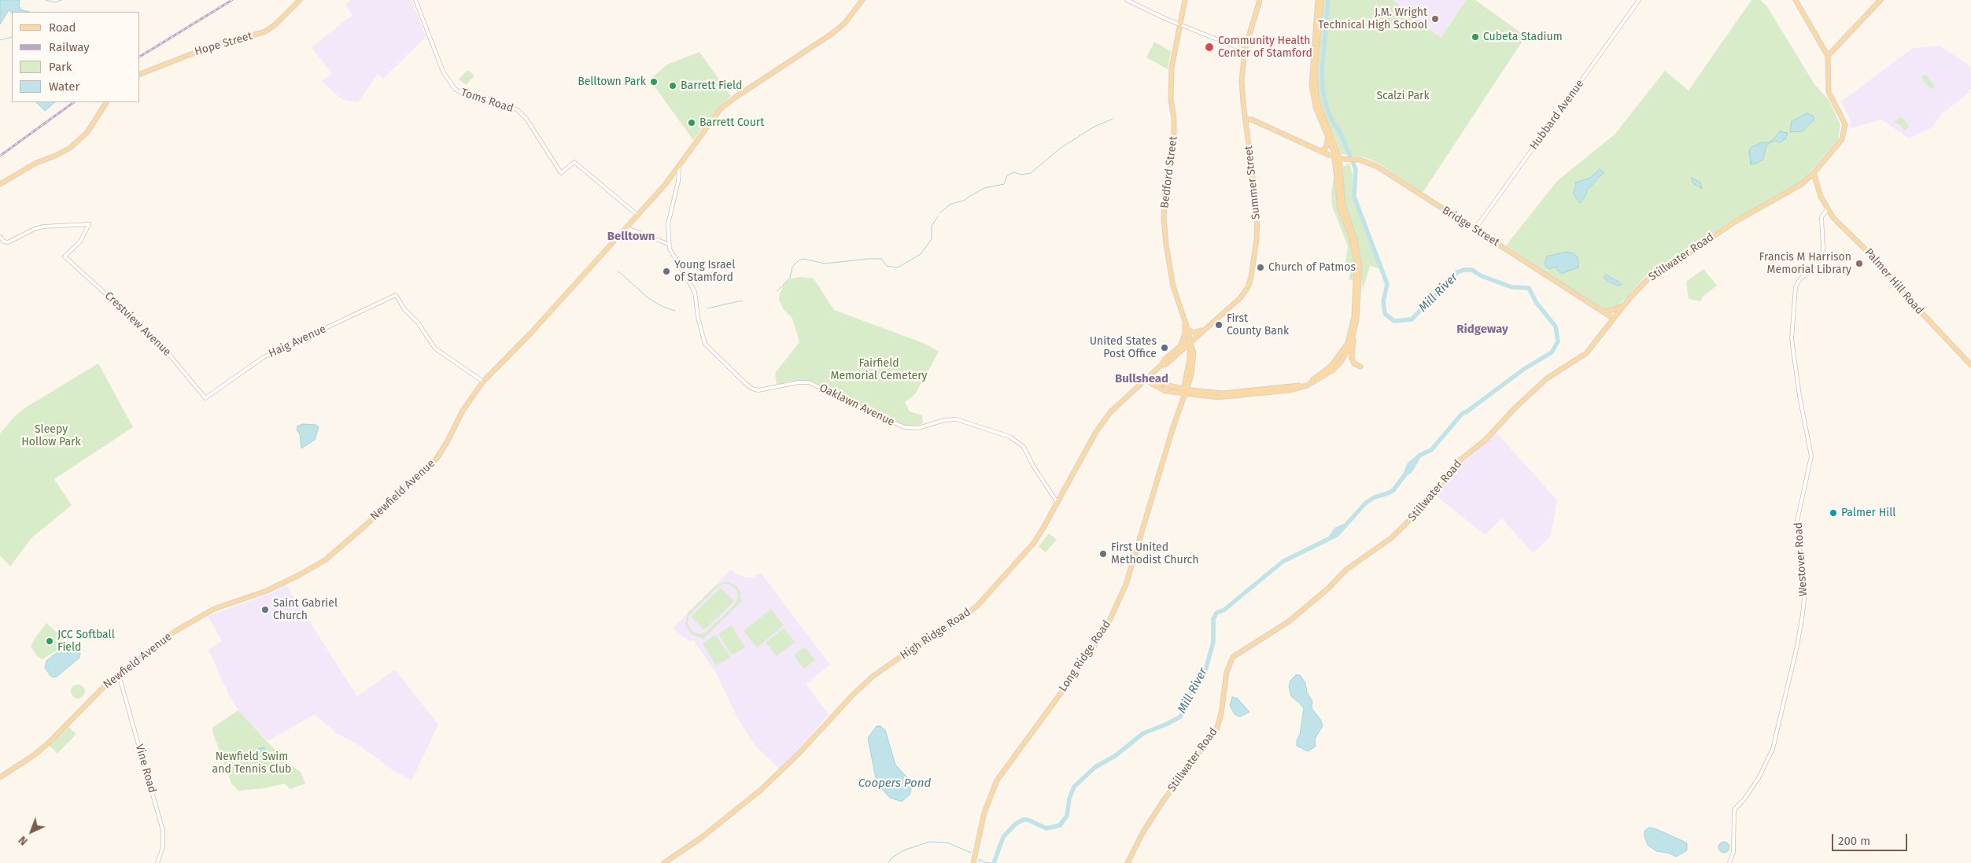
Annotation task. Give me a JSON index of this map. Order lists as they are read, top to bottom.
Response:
{
  "streets": {
    "main road": [
      "Hope Street",
      "Bedford Street",
      "Summer Street",
      "Bridge Street",
      "Stillwater Road",
      "Palmer Hill Road",
      "Newfield Avenue",
      "High Ridge Road",
      "Long Ridge Road"
    ],
    "street": [
      "Toms Road",
      "Hubbard Avenue",
      "Crestview Avenue",
      "Haig Avenue",
      "Oaklawn Avenue",
      "Westover Road",
      "Vine Road"
    ]
  },
  "crossings": [
    ["Toms Road", "Newfield Avenue"],
    ["Hubbard Avenue", "Bridge Street"],
    ["Bedford Street", "Summer Street"],
    ["Bedford Street", "High Ridge Road"],
    ["Bedford Street", "Long Ridge Road"],
    ["Summer Street", "Bridge Street"],
    ["Summer Street", "High Ridge Road"],
    ["Summer Street", "Long Ridge Road"],
    ["Bridge Street", "Stillwater Road"],
    ["Stillwater Road", "Palmer Hill Road"],
    ["Palmer Hill Road", "Westover Road"],
    ["Crestview Avenue", "Haig Avenue"],
    ["Haig Avenue", "Newfield Avenue"],
    ["Oaklawn Avenue", "Newfield Avenue"],
    ["Oaklawn Avenue", "High Ridge Road"],
    ["Newfield Avenue", "Vine Road"],
    ["High Ridge Road", "Long Ridge Road"]
  ],
  "districts": ["Belltown", "Ridgeway", "Bullshead"],
  "water": ["Mill River", "Coopers Pond"],
  "parks": [
    "Scalzi Park",
    "Fairfield Memorial Cemetery",
    "Sleepy Hollow Park",
    "Newfield Swim and Tennis Club"
  ],
  "places": [
    "J.M. Wright Technical High School",
    "Cubeta Stadium",
    "Community Health Center of Stamford",
    "Belltown Park",
    "Barrett Field",
    "Barrett Court",
    "Francis M Harrison Memorial Library",
    "Church of Patmos",
    "Young Israel of Stamford",
    "First County Bank",
    "United States Post Office",
    "Palmer Hill",
    "First United Methodist Church",
    "Saint Gabriel Church",
    "JCC Softball Field"
  ],
  "legend": [
    "Road",
    "Railway",
    "Park",
    "Water"
  ],
  "scale_bar": "200 m",
  "north": "bottom left"
}
